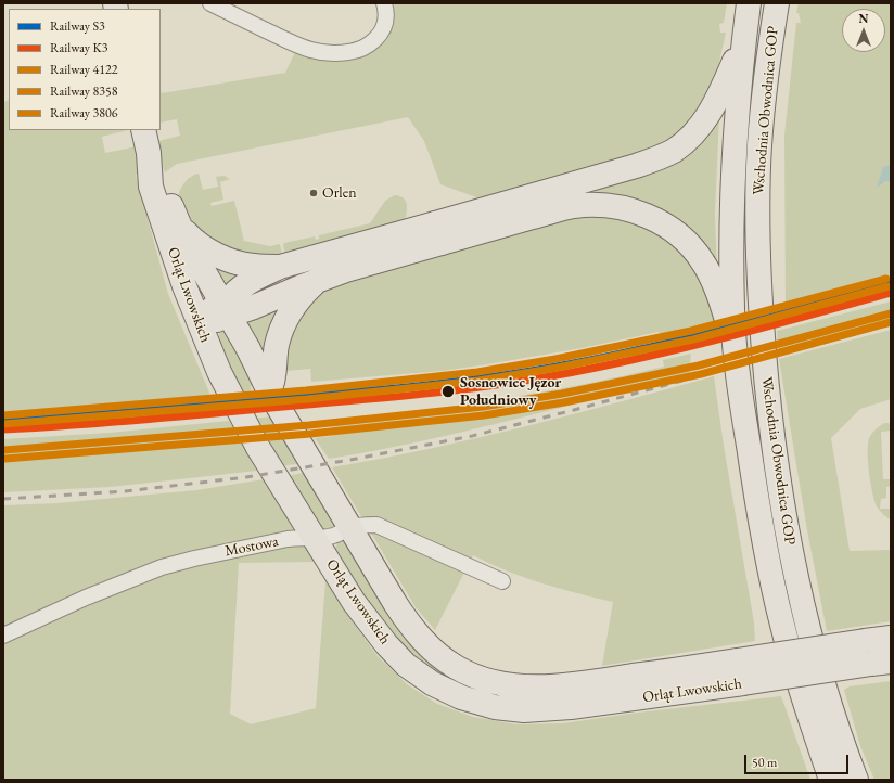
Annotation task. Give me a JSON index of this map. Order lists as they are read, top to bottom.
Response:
{
  "streets": {
    "main road": ["Wschodnia Obwodnica GOP", "Orląt Lwowskich"],
    "street": ["Mostowa"]
  },
  "crossings": [
    ["Orląt Lwowskich", "Mostowa"]
  ],
  "places": ["Orlen", "Sosnowiec Jęzor Południowy"],
  "lines": [
    "rail line 3806",
    "rail line S3",
    "rail line 4122",
    "rail line K3",
    "rail line 8358"
  ],
  "legend": [
    "Railway S3",
    "Railway K3",
    "Railway 4122",
    "Railway 8358",
    "Railway 3806"
  ],
  "scale_bar": "50 m",
  "north": "top"
}
